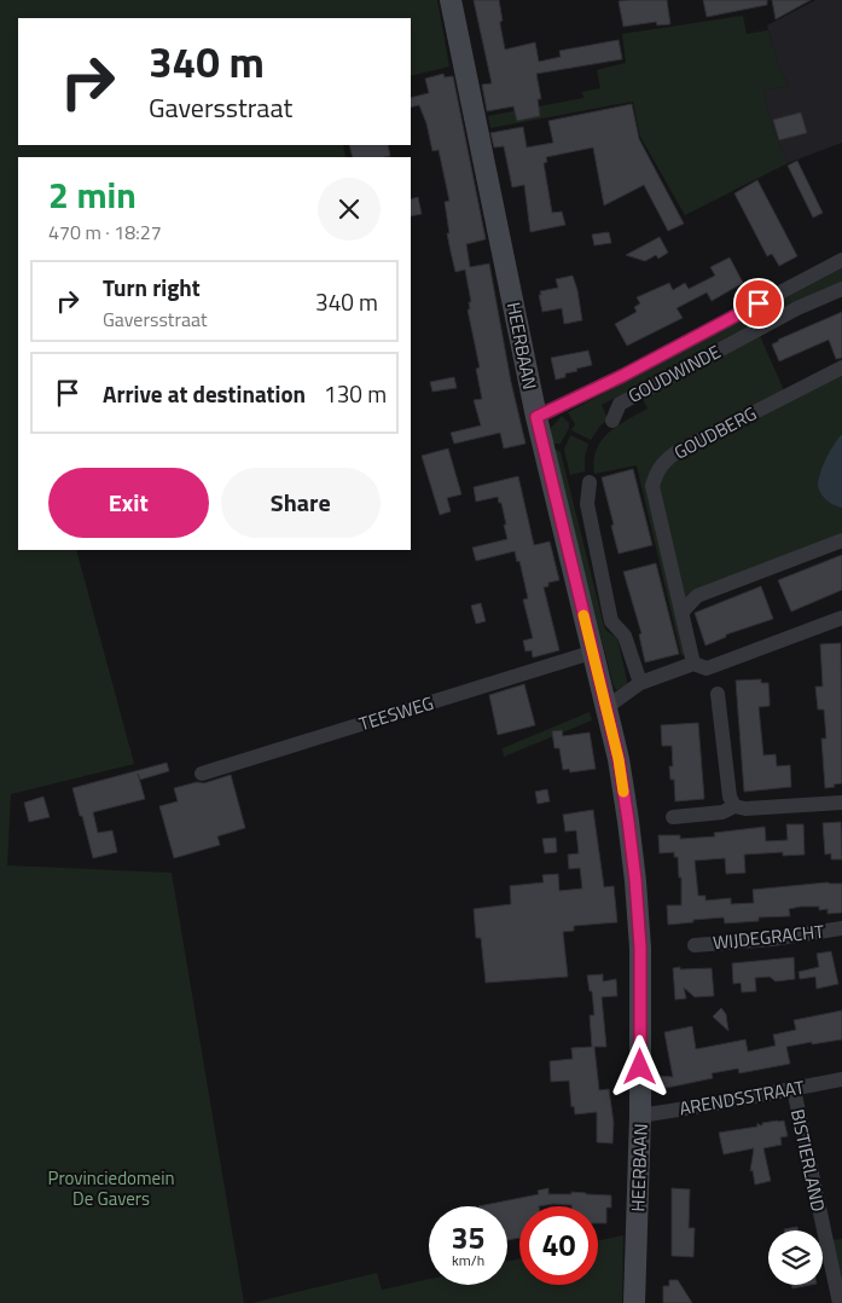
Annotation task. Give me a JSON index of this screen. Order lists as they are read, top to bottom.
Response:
{
  "streets": {
    "street": [
      "HEERBAAN",
      "GOUDWINDE",
      "GOUDBERG",
      "TEESWEG",
      "WIJDEGRACHT",
      "ARENDSSTRAAT",
      "BISTIERLAND"
    ]
  },
  "crossings": [
    ["HEERBAAN", "TEESWEG"],
    ["HEERBAAN", "ARENDSSTRAAT"],
    ["ARENDSSTRAAT", "BISTIERLAND"]
  ],
  "parks": ["Provinciedomein De Gavers"],
  "page": {
    "turn": ["340 m", "Gaversstraat"],
    "heading": ["2 min", "470 m · 18:27"],
    "list": [
      {
        "name": "Turn right",
        "note": "Gaversstraat",
        "value": "340 m"
      },
      {
        "name": "Arrive at destination",
        "value": "130 m"
      }
    ],
    "buttons": ["Exit", "Share"],
    "speed": "35 km/h",
    "limit": "40"
  }
}
